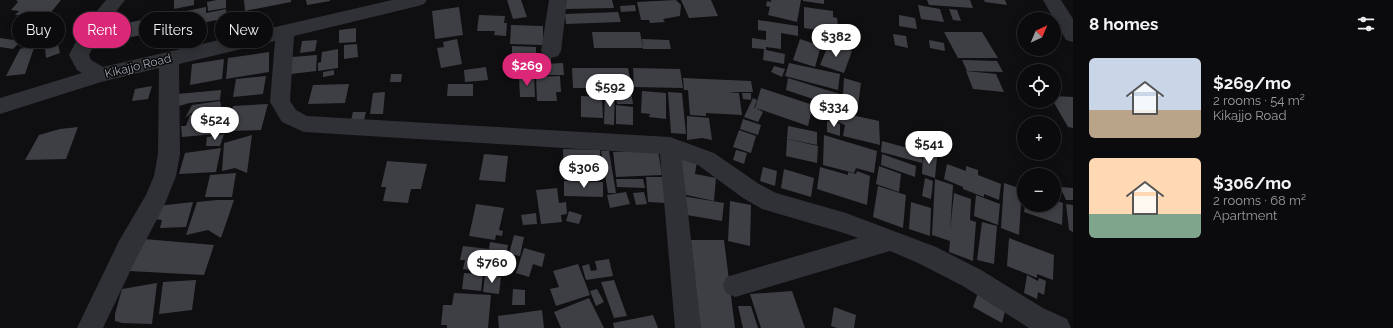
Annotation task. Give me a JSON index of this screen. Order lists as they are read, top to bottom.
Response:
{
  "streets": {
    "street": ["Kikajjo Road"]
  },
  "north": "top right",
  "page": {
    "heading": "8 homes",
    "map_buttons": ["+", "−"],
    "chip": [
      "Buy",
      "Rent",
      "Filters",
      "New"
    ],
    "price": [
      "$382",
      "$269",
      "$592",
      "$334",
      "$524",
      "$541",
      "$306",
      "$760"
    ],
    "list": [
      {
        "name": "$269/mo",
        "note": "2 rooms · 54 m² · Kikajjo Road"
      },
      {
        "name": "$306/mo",
        "note": "2 rooms · 68 m² · Apartment"
      }
    ]
  }
}
